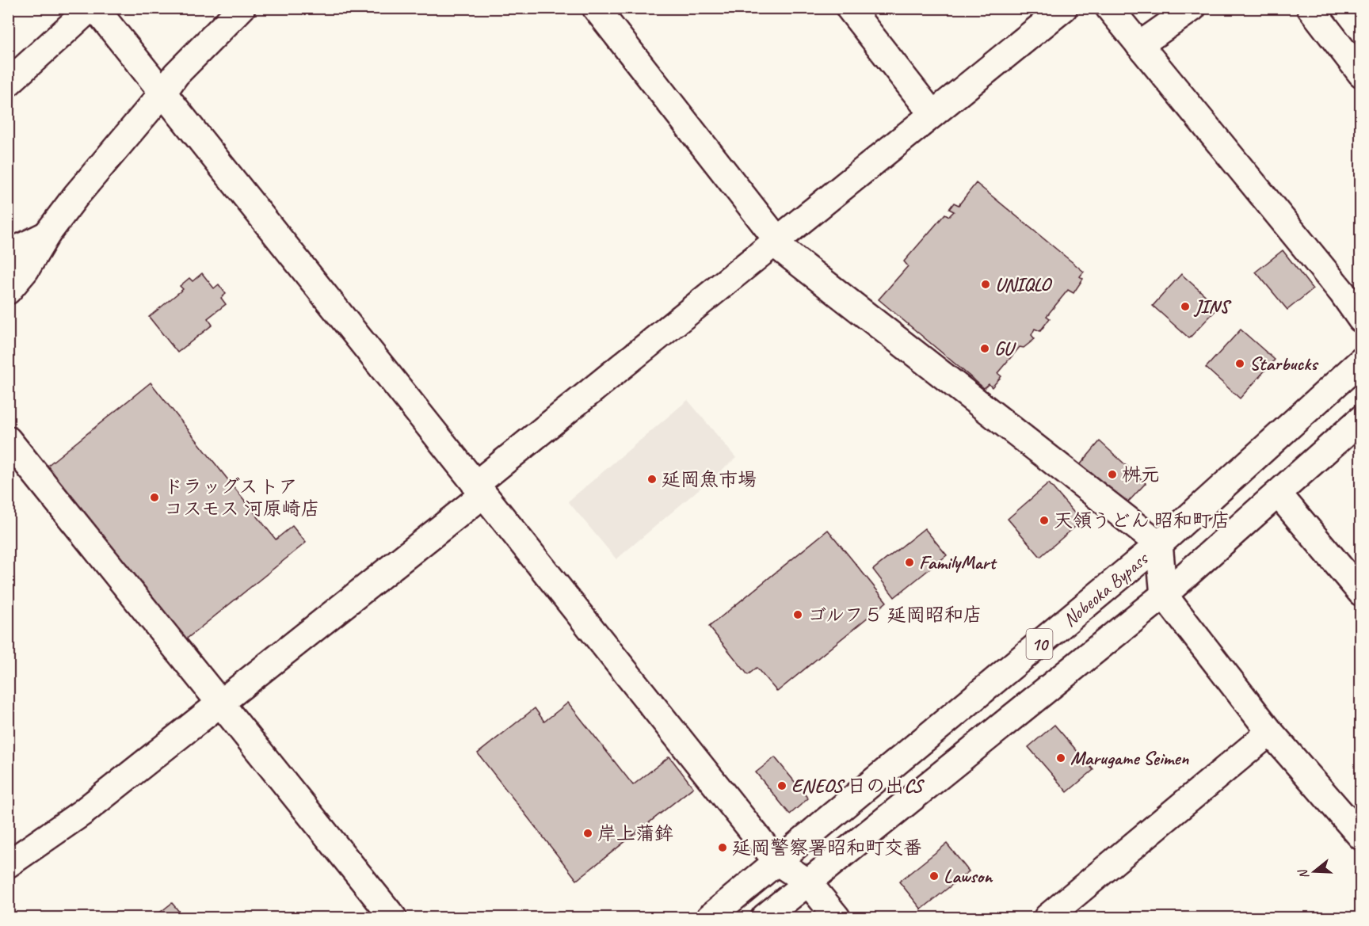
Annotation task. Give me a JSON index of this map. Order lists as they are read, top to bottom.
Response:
{
  "streets": {
    "main road": ["Nobeoka Bypass", "10"]
  },
  "places": [
    "UNIQLO",
    "JINS",
    "GU",
    "Starbucks",
    "桝元",
    "延岡魚市場",
    "ドラッグストア コスモス 河原崎店",
    "天領うどん 昭和町店",
    "FamilyMart",
    "ゴルフ５ 延岡昭和店",
    "Marugame Seimen",
    "ENEOS 日の出CS",
    "岸上蒲鉾",
    "延岡警察署昭和町交番",
    "Lawson"
  ],
  "north": "left"
}
